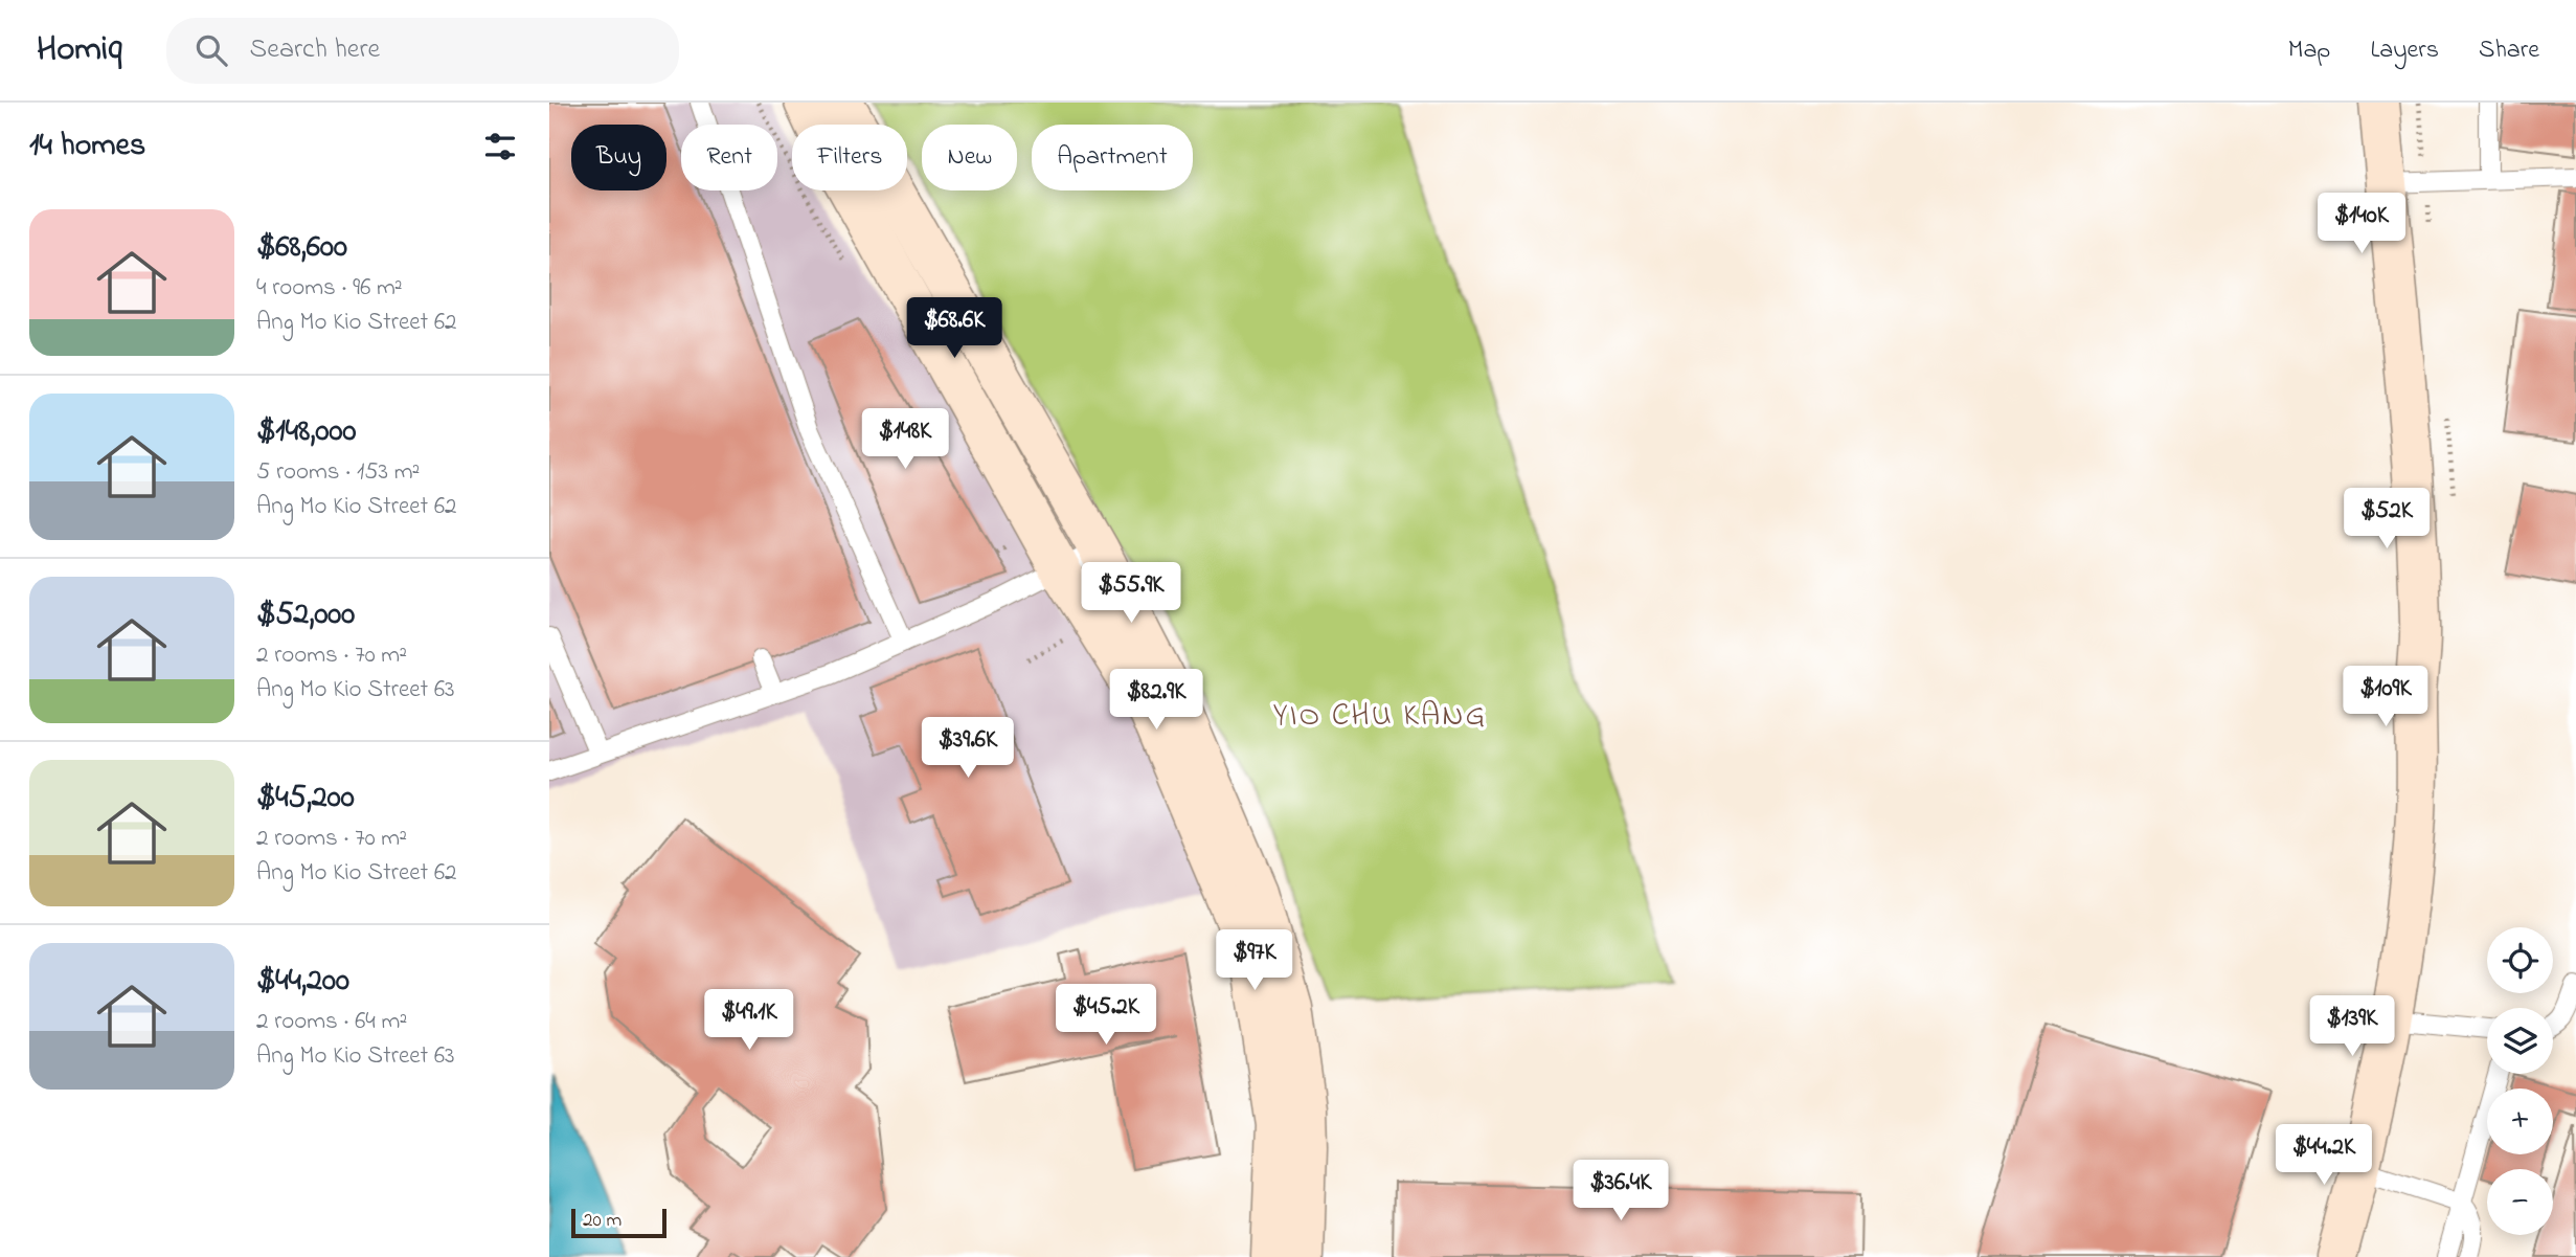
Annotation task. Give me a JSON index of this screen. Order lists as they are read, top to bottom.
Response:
{
  "districts": ["YIO CHU KANG"],
  "scale_bar": "20 m",
  "page": {
    "header": "Homiq",
    "search": "Search here",
    "nav": ["Map", "Layers", "Share"],
    "heading": "14 homes",
    "chip": [
      "Buy",
      "Rent",
      "Filters",
      "New",
      "Apartment"
    ],
    "list": [
      {
        "name": "$68,600",
        "note": "4 rooms · 96 m² · Ang Mo Kio Street 62"
      },
      {
        "name": "$148,000",
        "note": "5 rooms · 153 m² · Ang Mo Kio Street 62"
      },
      {
        "name": "$52,000",
        "note": "2 rooms · 70 m² · Ang Mo Kio Street 63"
      },
      {
        "name": "$45,200",
        "note": "2 rooms · 70 m² · Ang Mo Kio Street 62"
      },
      {
        "name": "$44,200",
        "note": "2 rooms · 64 m² · Ang Mo Kio Street 63"
      }
    ],
    "price": [
      "$140K",
      "$68.6K",
      "$148K",
      "$52K",
      "$55.9K",
      "$109K",
      "$82.9K",
      "$39.6K",
      "$97K",
      "$45.2K",
      "$49.1K",
      "$139K",
      "$44.2K",
      "$36.4K"
    ],
    "map_buttons": ["+", "−"],
    "scale": "20 m"
  }
}
